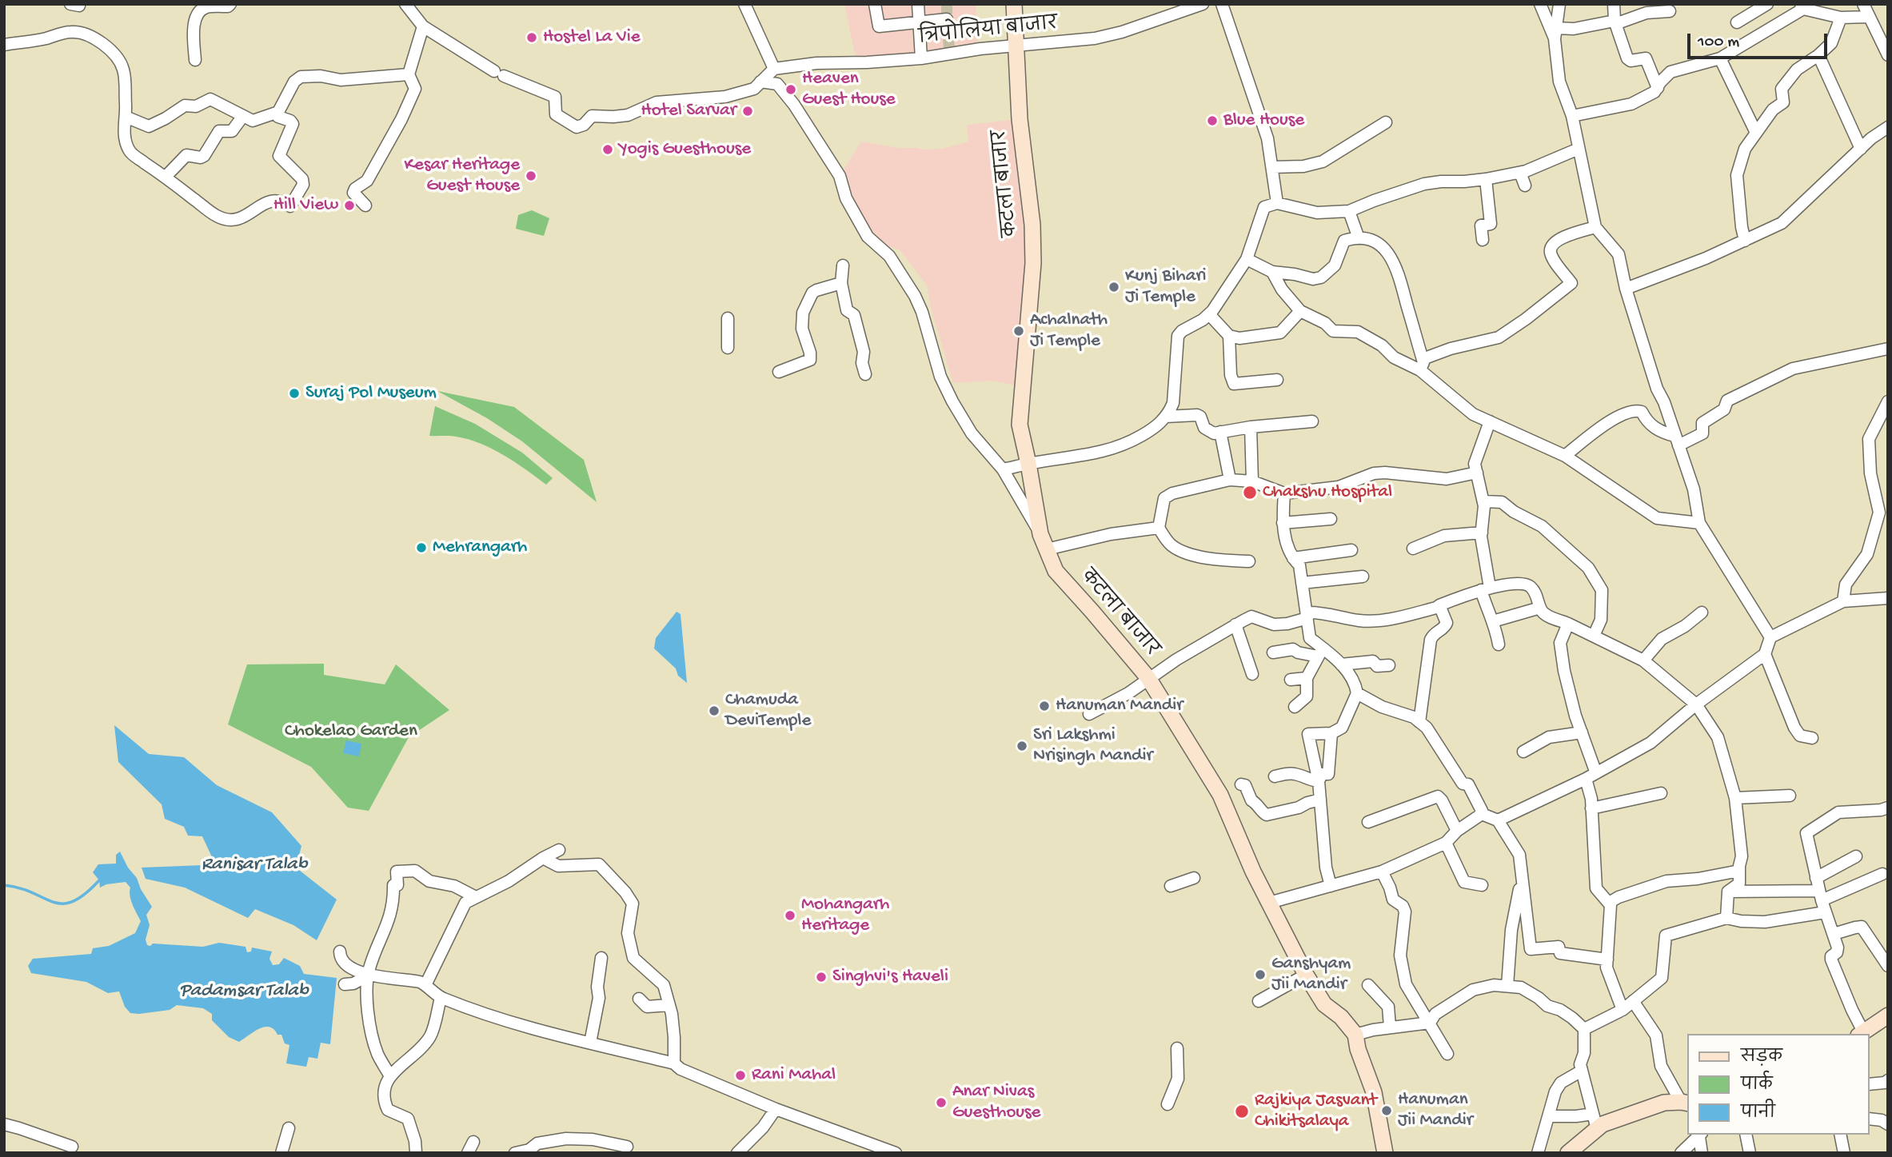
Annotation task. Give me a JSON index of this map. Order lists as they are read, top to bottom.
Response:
{
  "streets": {
    "street": ["त्रिपोलिया बाजार", "कटला बाजार"]
  },
  "crossings": [
    ["त्रिपोलिया बाजार", "कटला बाजार"]
  ],
  "water": ["Ranisar Talab", "Padamsar Talab"],
  "parks": ["Chokelao Garden"],
  "places": [
    "Hostel La Vie",
    "Heaven Guest House",
    "Hotel Sarvar",
    "Blue House",
    "Yogis Guesthouse",
    "Kesar Heritage Guest House",
    "Hill View",
    "Kunj Bihari Ji Temple",
    "Achalnath Ji Temple",
    "Suraj Pol Museum",
    "Chakshu Hospital",
    "Mehrangarh",
    "Hanuman Mandir",
    "Chamuda DeviTemple",
    "Sri Lakshmi Nrisingh Mandir",
    "Mohangarh Heritage",
    "Ganshyam Jii Mandir",
    "Singhvi's Haveli",
    "Rani Mahal",
    "Anar Nivas Guesthouse",
    "Hanuman Jii Mandir",
    "Rajkiya Jasvant Chikitsalaya"
  ],
  "legend": ["सड़क", "पार्क", "पानी"],
  "scale_bar": "100 m"
}
